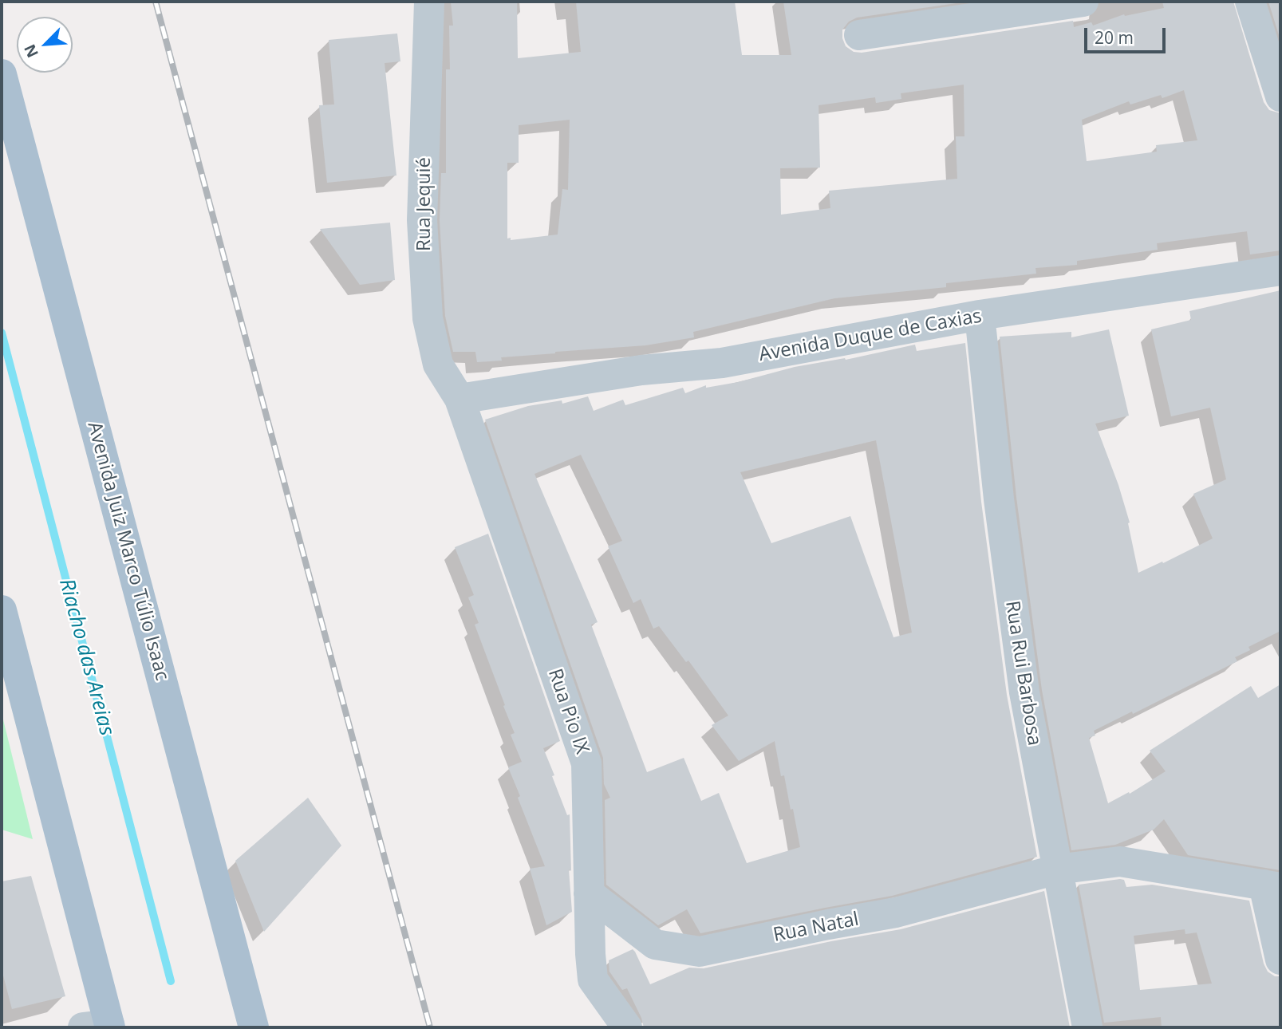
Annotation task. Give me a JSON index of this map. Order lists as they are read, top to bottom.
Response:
{
  "streets": {
    "main road": ["Avenida Juiz Marco Túlio Isaac"],
    "street": [
      "Rua Jequié",
      "Avenida Duque de Caxias",
      "Rua Rui Barbosa",
      "Rua Pio IX",
      "Rua Natal"
    ]
  },
  "crossings": [
    ["Rua Jequié", "Avenida Duque de Caxias"],
    ["Rua Jequié", "Rua Pio IX"],
    ["Avenida Duque de Caxias", "Rua Rui Barbosa"],
    ["Avenida Duque de Caxias", "Rua Pio IX"],
    ["Rua Rui Barbosa", "Rua Natal"],
    ["Rua Pio IX", "Rua Natal"]
  ],
  "water": ["Riacho das Areias"],
  "scale_bar": "20 m",
  "north": "bottom left"
}
